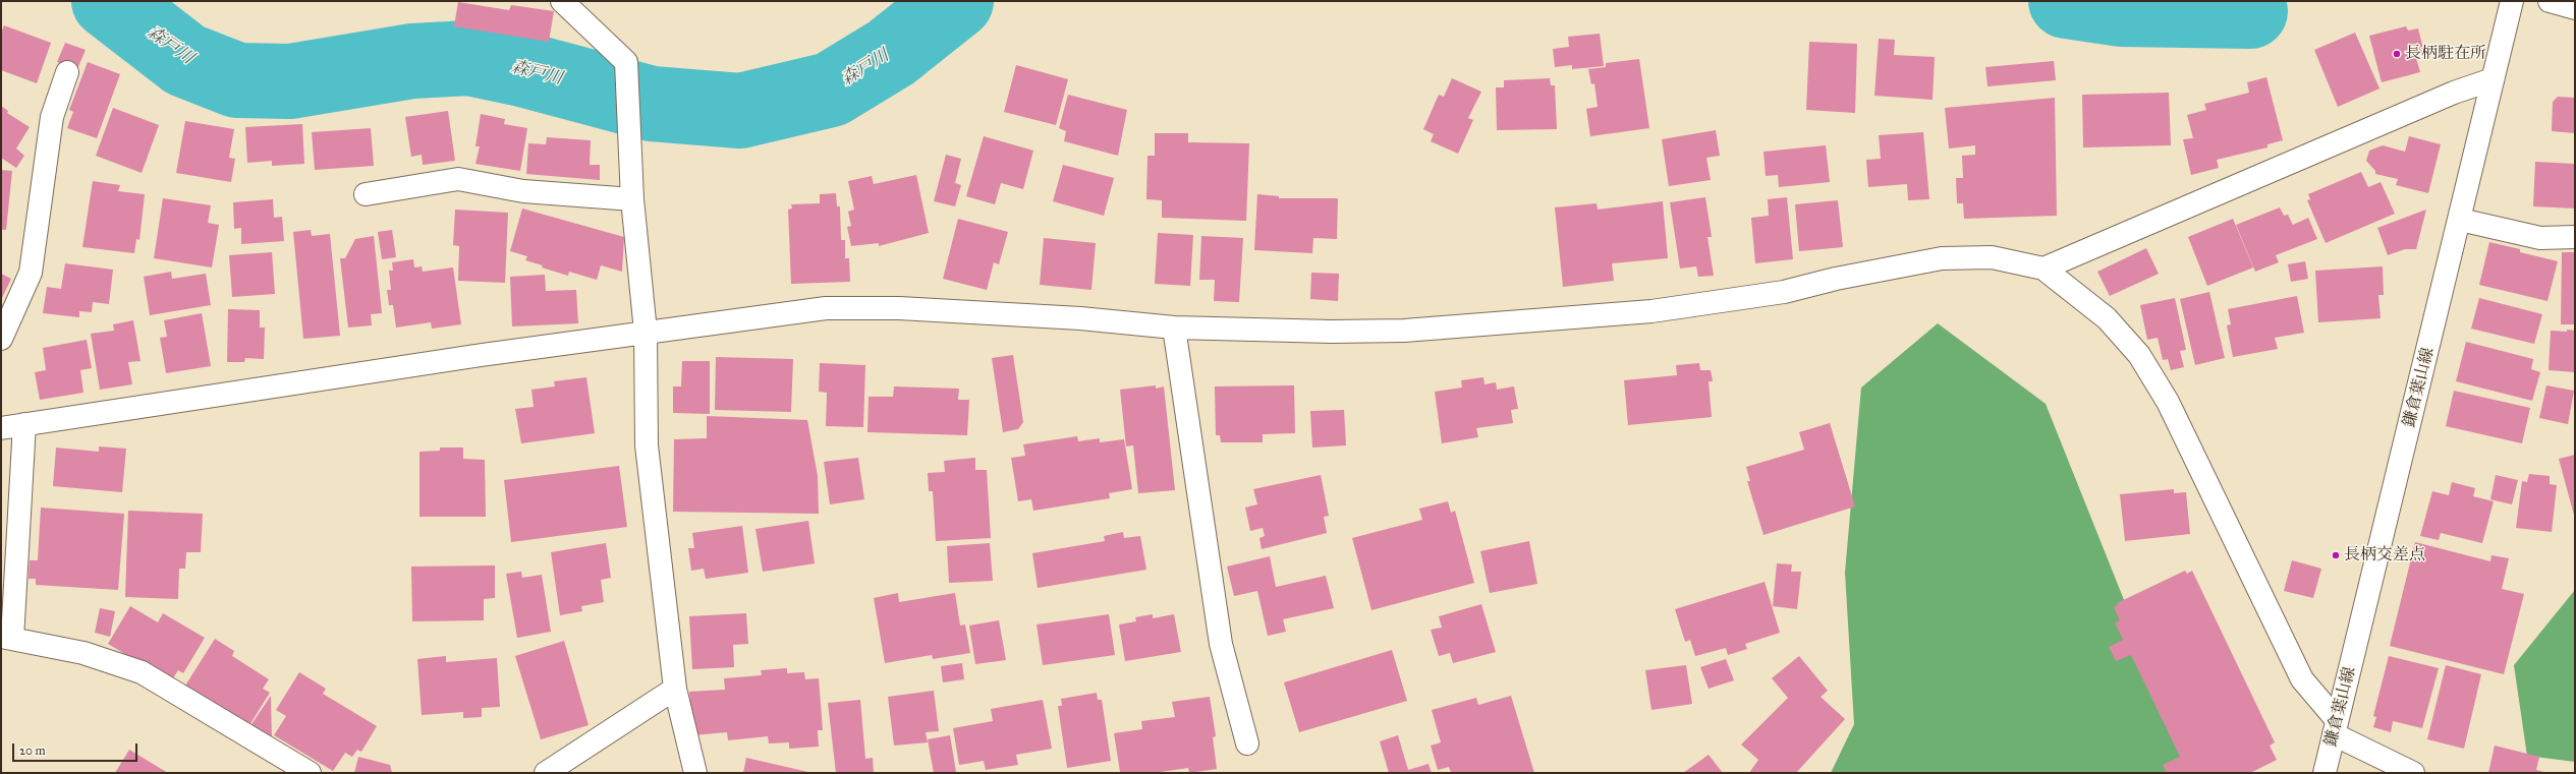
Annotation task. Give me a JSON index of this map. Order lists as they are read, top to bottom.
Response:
{
  "streets": {
    "main road": ["鎌倉葉山線"]
  },
  "water": ["森戸川"],
  "places": ["長柄駐在所", "長柄交差点"],
  "scale_bar": "20 m"
}
